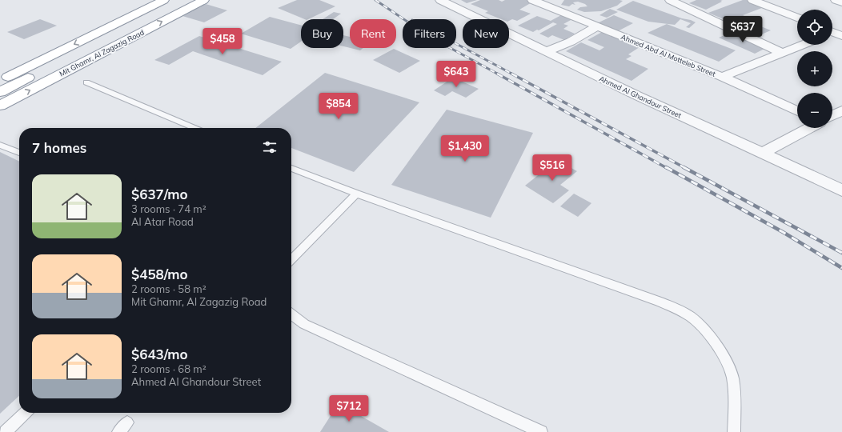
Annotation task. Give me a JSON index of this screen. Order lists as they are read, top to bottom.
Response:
{
  "streets": {
    "highway": ["Mit Ghamr, Al Zagazig Road"],
    "street": ["Ahmed Abd Al Motteleb Street", "Ahmed Al Ghandour Street"]
  },
  "page": {
    "map_buttons": ["+", "−"],
    "price": [
      "$637",
      "$458",
      "$643",
      "$854",
      "$1,430",
      "$516",
      "$712"
    ],
    "chip": [
      "Buy",
      "Rent",
      "Filters",
      "New"
    ],
    "heading": "7 homes",
    "list": [
      {
        "name": "$637/mo",
        "note": "3 rooms · 74 m² · Al Atar Road"
      },
      {
        "name": "$458/mo",
        "note": "2 rooms · 58 m² · Mit Ghamr, Al Zagazig Road"
      },
      {
        "name": "$643/mo",
        "note": "2 rooms · 68 m² · Ahmed Al Ghandour Street"
      }
    ]
  }
}
